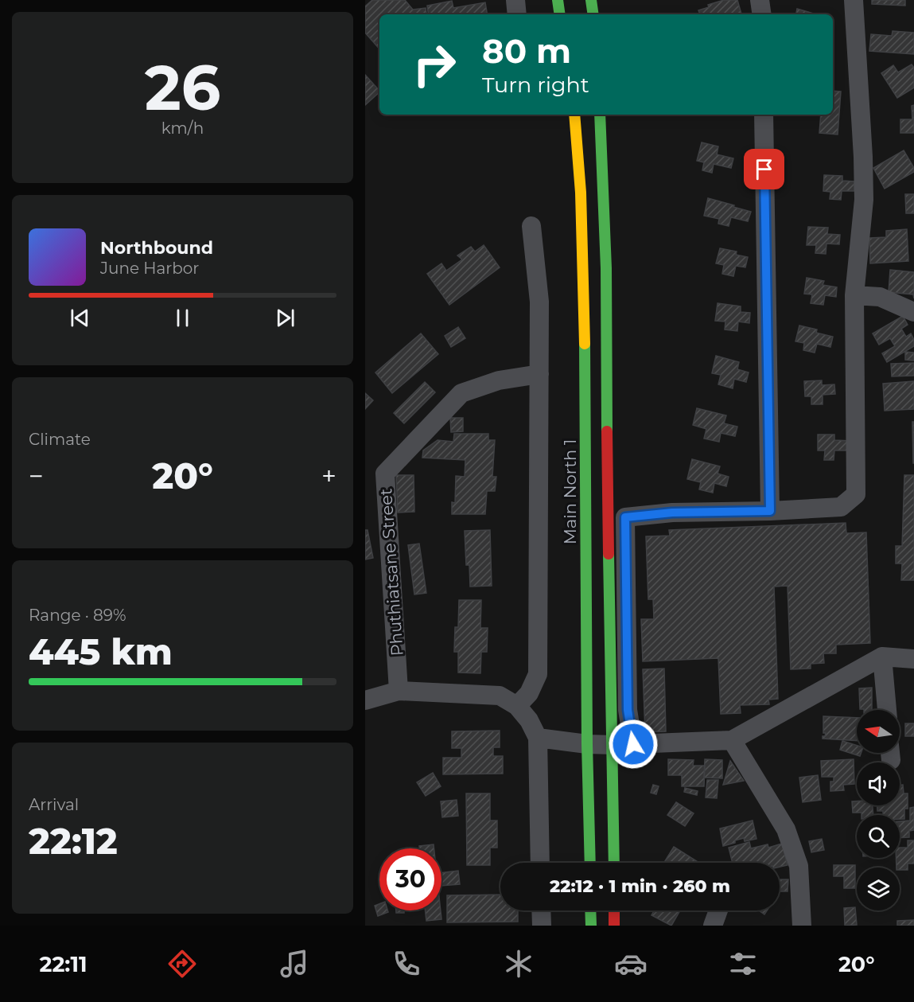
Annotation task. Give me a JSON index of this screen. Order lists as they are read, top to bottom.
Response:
{
  "streets": {
    "main road": ["Main North 1"],
    "street": ["Phuthiatsane Street"]
  },
  "north": "left",
  "page": {
    "tile": [
      ["26", "km/h"],
      "Climate",
      ["Range · 89%", "445 km"],
      ["Arrival", "22:12"]
    ],
    "turn": ["80 m", "Turn right"],
    "song": ["Northbound", "June Harbor"],
    "heat": ["−", "20°", "+"],
    "limit": "30",
    "trip": "22:12 · 1 min · 260 m",
    "tabs": ["22:11", "20°"]
  }
}
